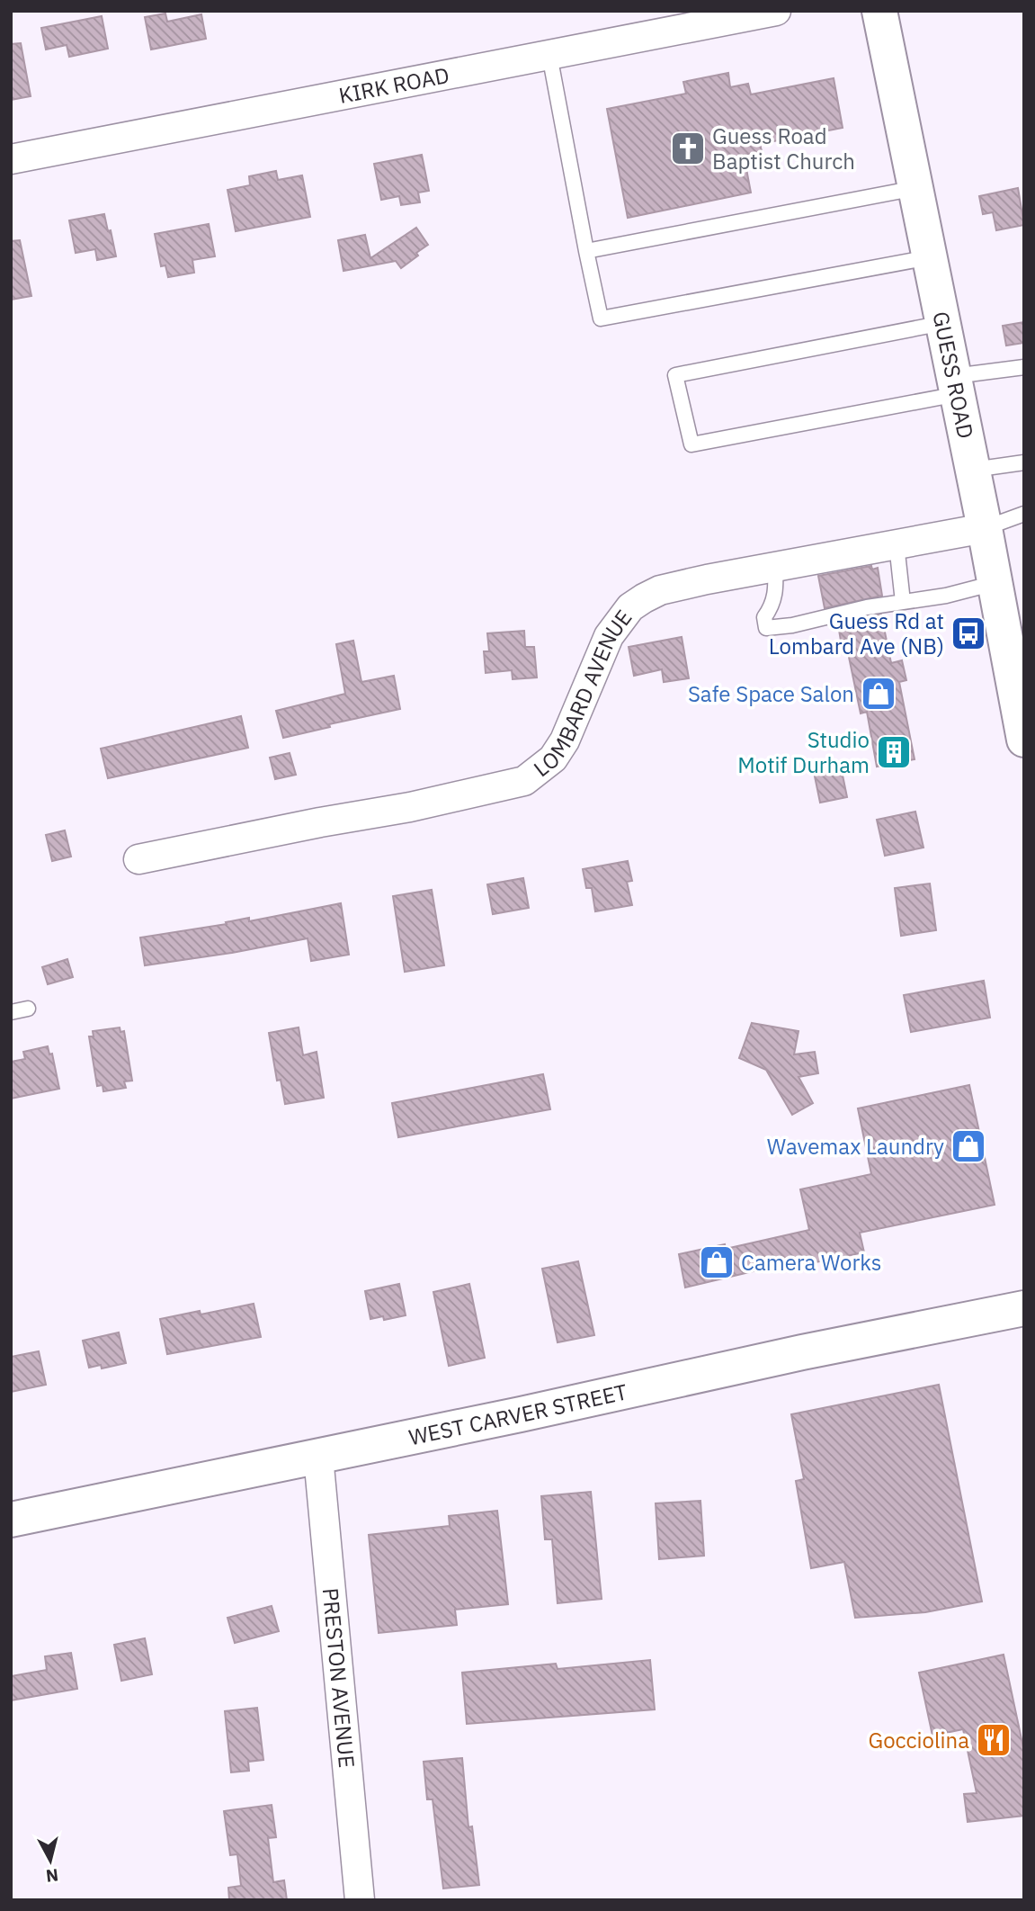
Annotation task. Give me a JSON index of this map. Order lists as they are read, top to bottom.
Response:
{
  "streets": {
    "street": [
      "KIRK ROAD",
      "GUESS ROAD",
      "LOMBARD AVENUE",
      "WEST CARVER STREET",
      "PRESTON AVENUE"
    ]
  },
  "crossings": [
    ["GUESS ROAD", "LOMBARD AVENUE"],
    ["WEST CARVER STREET", "PRESTON AVENUE"]
  ],
  "places": {
    "church": ["Guess Road Baptist Church"],
    "bus stop": ["Guess Rd at Lombard Ave (NB)"],
    "shop": ["Safe Space Salon", "Wavemax Laundry", "Camera Works"],
    "building": ["Studio Motif Durham"],
    "restaurant": ["Gocciolina"]
  },
  "north": "bottom"
}
